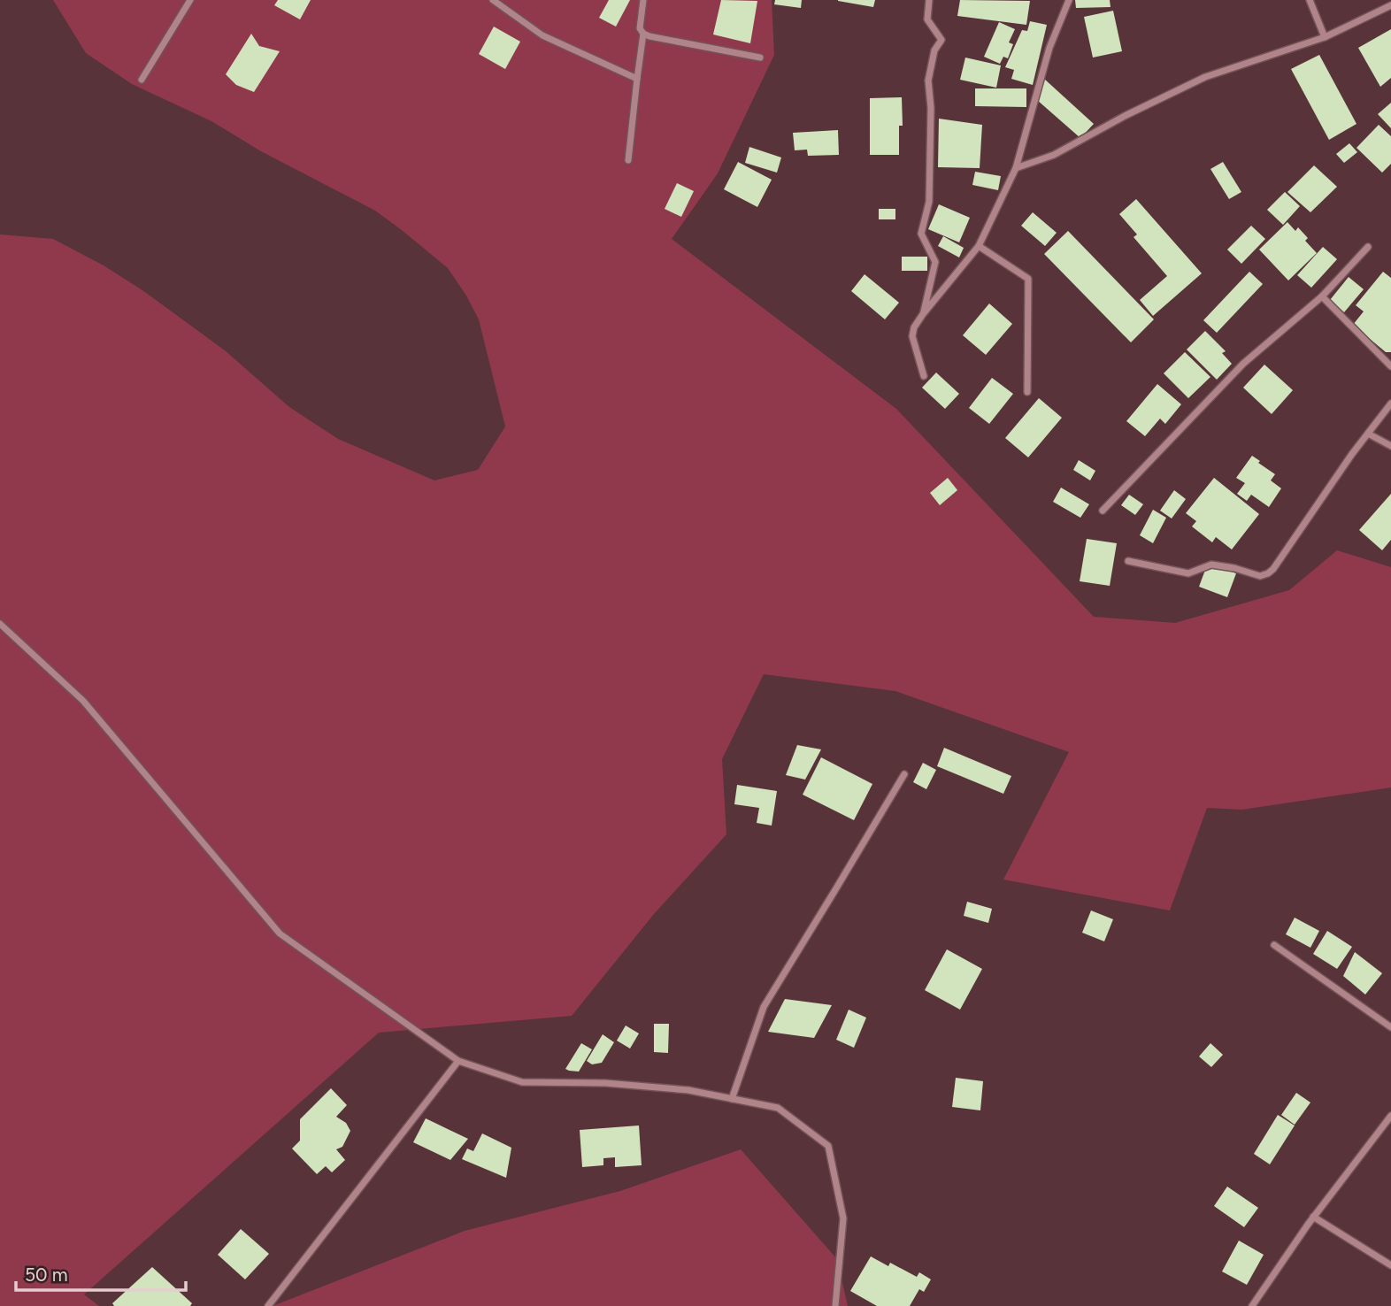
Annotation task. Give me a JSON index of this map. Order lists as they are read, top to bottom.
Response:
{
  "scale_bar": "50 m"
}
